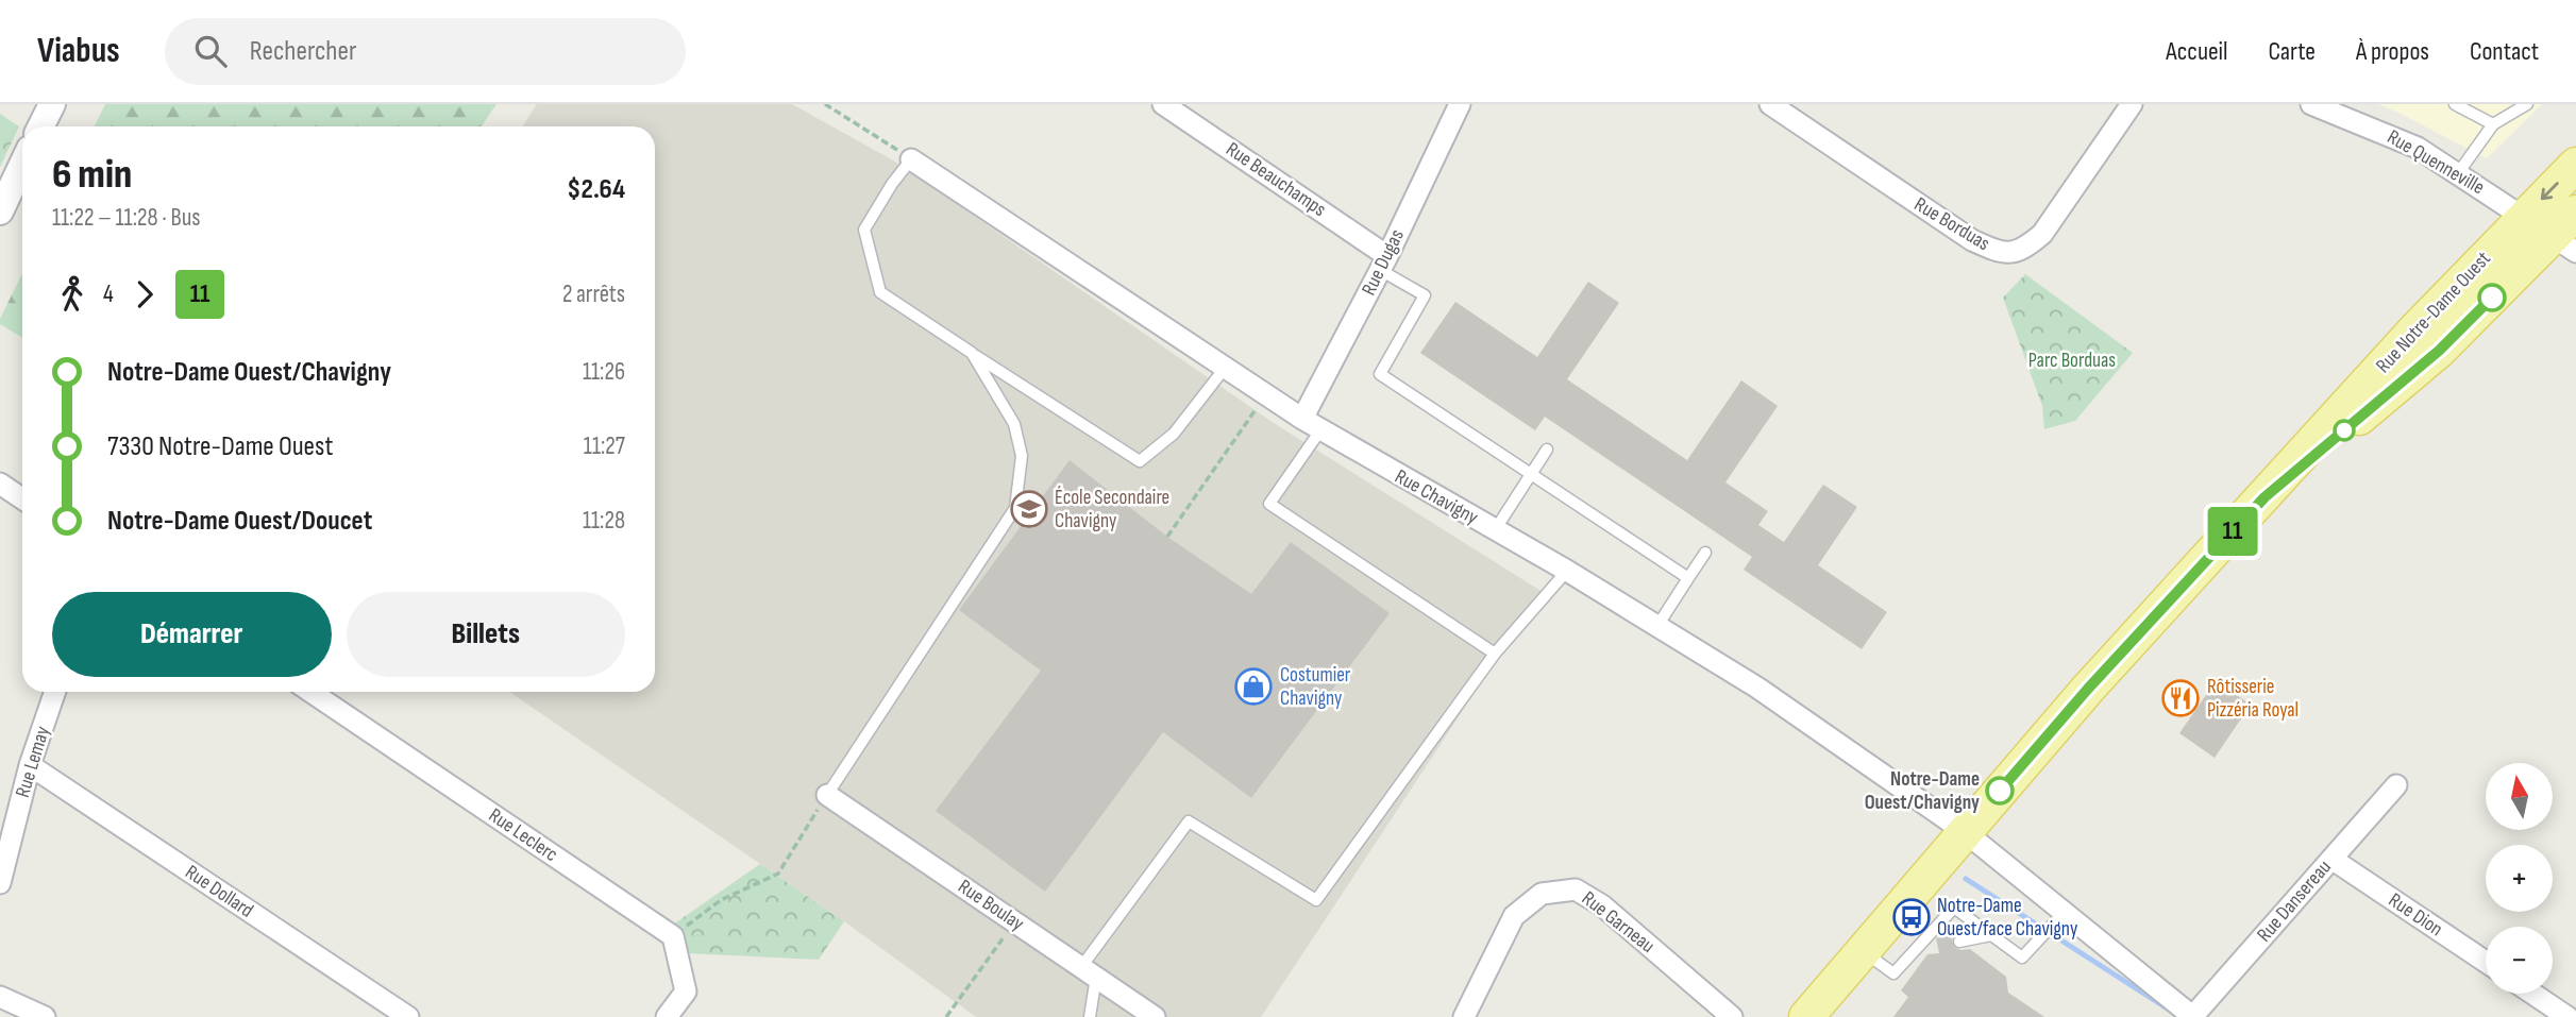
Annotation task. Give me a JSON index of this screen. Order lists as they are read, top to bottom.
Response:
{
  "streets": {
    "main road": ["Rue Notre-Dame Ouest"],
    "street": [
      "Rue Quenneville",
      "Rue Beauchamps",
      "Rue Borduas",
      "Rue Dugas",
      "Rue Chavigny",
      "Rue Lemay",
      "Rue Leclerc",
      "Rue Dollard",
      "Rue Dansereau",
      "Rue Boulay",
      "Rue Dion",
      "Rue Garneau"
    ]
  },
  "crossings": [
    ["Rue Quenneville", "Rue Notre-Dame Ouest"],
    ["Rue Beauchamps", "Rue Dugas"],
    ["Rue Dugas", "Rue Chavigny"],
    ["Rue Notre-Dame Ouest", "Rue Chavigny"],
    ["Rue Chavigny", "Rue Dansereau"],
    ["Rue Lemay", "Rue Dollard"],
    ["Rue Dansereau", "Rue Dion"]
  ],
  "parks": ["Parc Borduas"],
  "places": {
    "school or university": ["École Secondaire Chavigny"],
    "shop": ["Costumier Chavigny"],
    "restaurant": ["Rôtisserie Pizzéria Royal"],
    "other": ["Notre-Dame Ouest/Chavigny"],
    "bus stop": ["Notre-Dame Ouest/face Chavigny"]
  },
  "lines": ["bus line 11"],
  "north": "top",
  "page": {
    "header": "Viabus",
    "search": "Rechercher",
    "nav": [
      "Accueil",
      "Carte",
      "À propos",
      "Contact"
    ],
    "on_map": "11",
    "heading": ["6 min", "11:22 – 11:28 · Bus", "$2.64"],
    "legs": ["4", "11", "2 arrêts"],
    "list": [
      {
        "name": "Notre-Dame Ouest/Chavigny",
        "value": "11:26"
      },
      {
        "name": "7330 Notre-Dame Ouest",
        "value": "11:27"
      },
      {
        "name": "Notre-Dame Ouest/Doucet",
        "value": "11:28"
      }
    ],
    "buttons": ["Démarrer", "Billets"],
    "map_buttons": ["+", "−"]
  }
}
